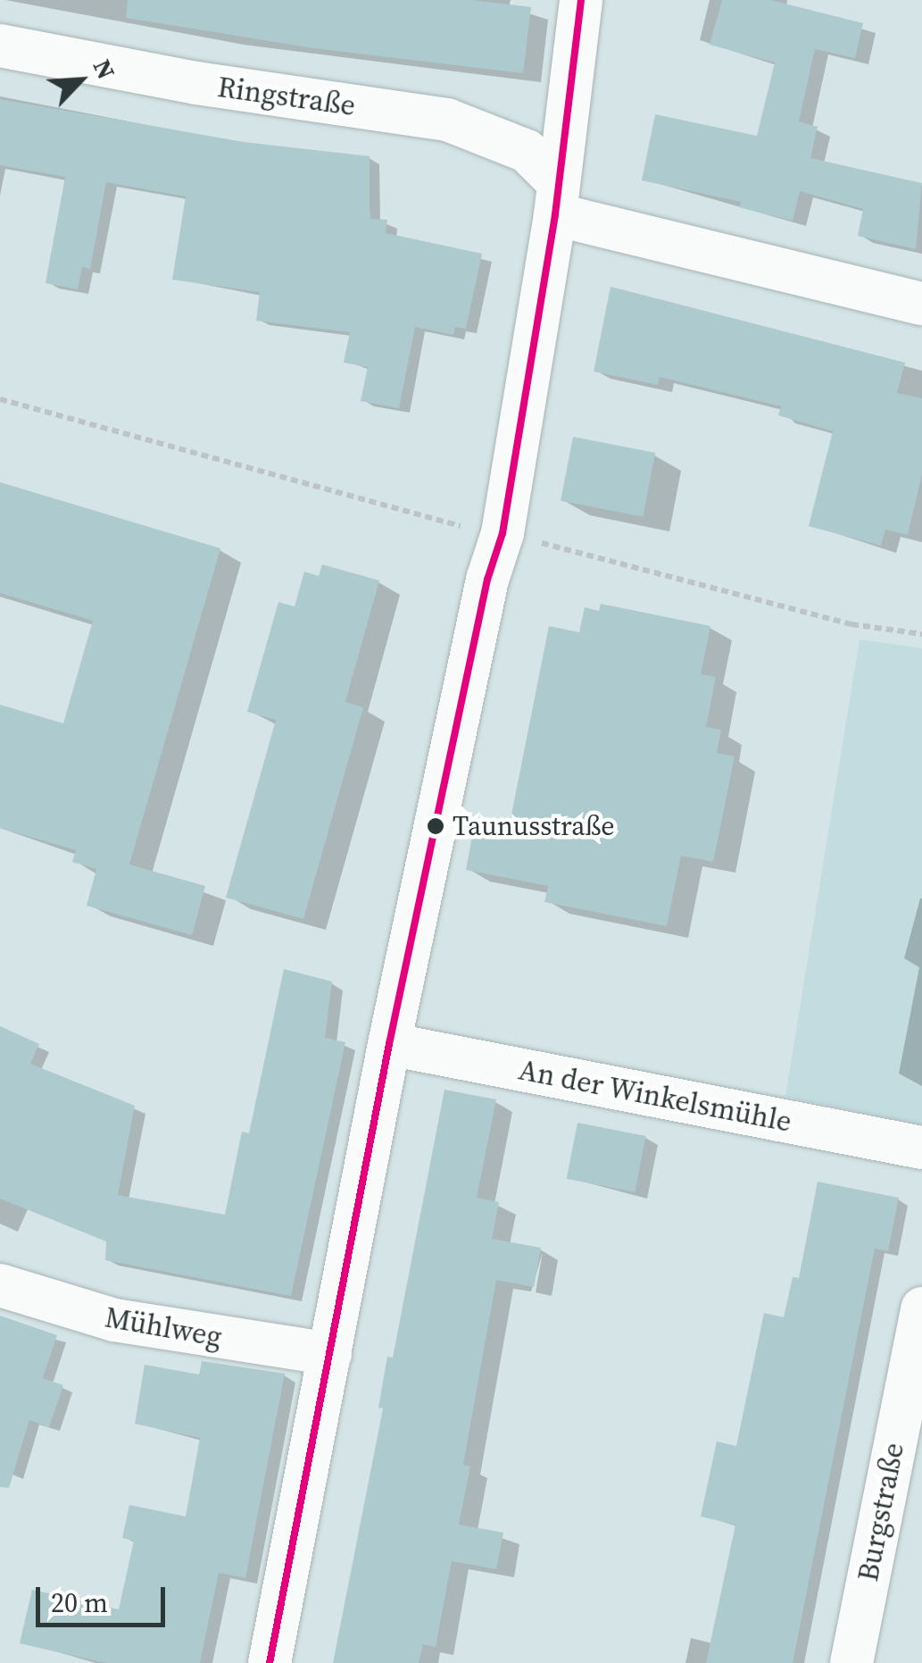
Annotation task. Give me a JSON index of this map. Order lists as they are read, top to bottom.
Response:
{
  "streets": {
    "street": [
      "Ringstraße",
      "An der Winkelsmühle",
      "Mühlweg",
      "Burgstraße"
    ]
  },
  "places": ["Taunusstraße"],
  "scale_bar": "20 m",
  "north": "top right"
}
